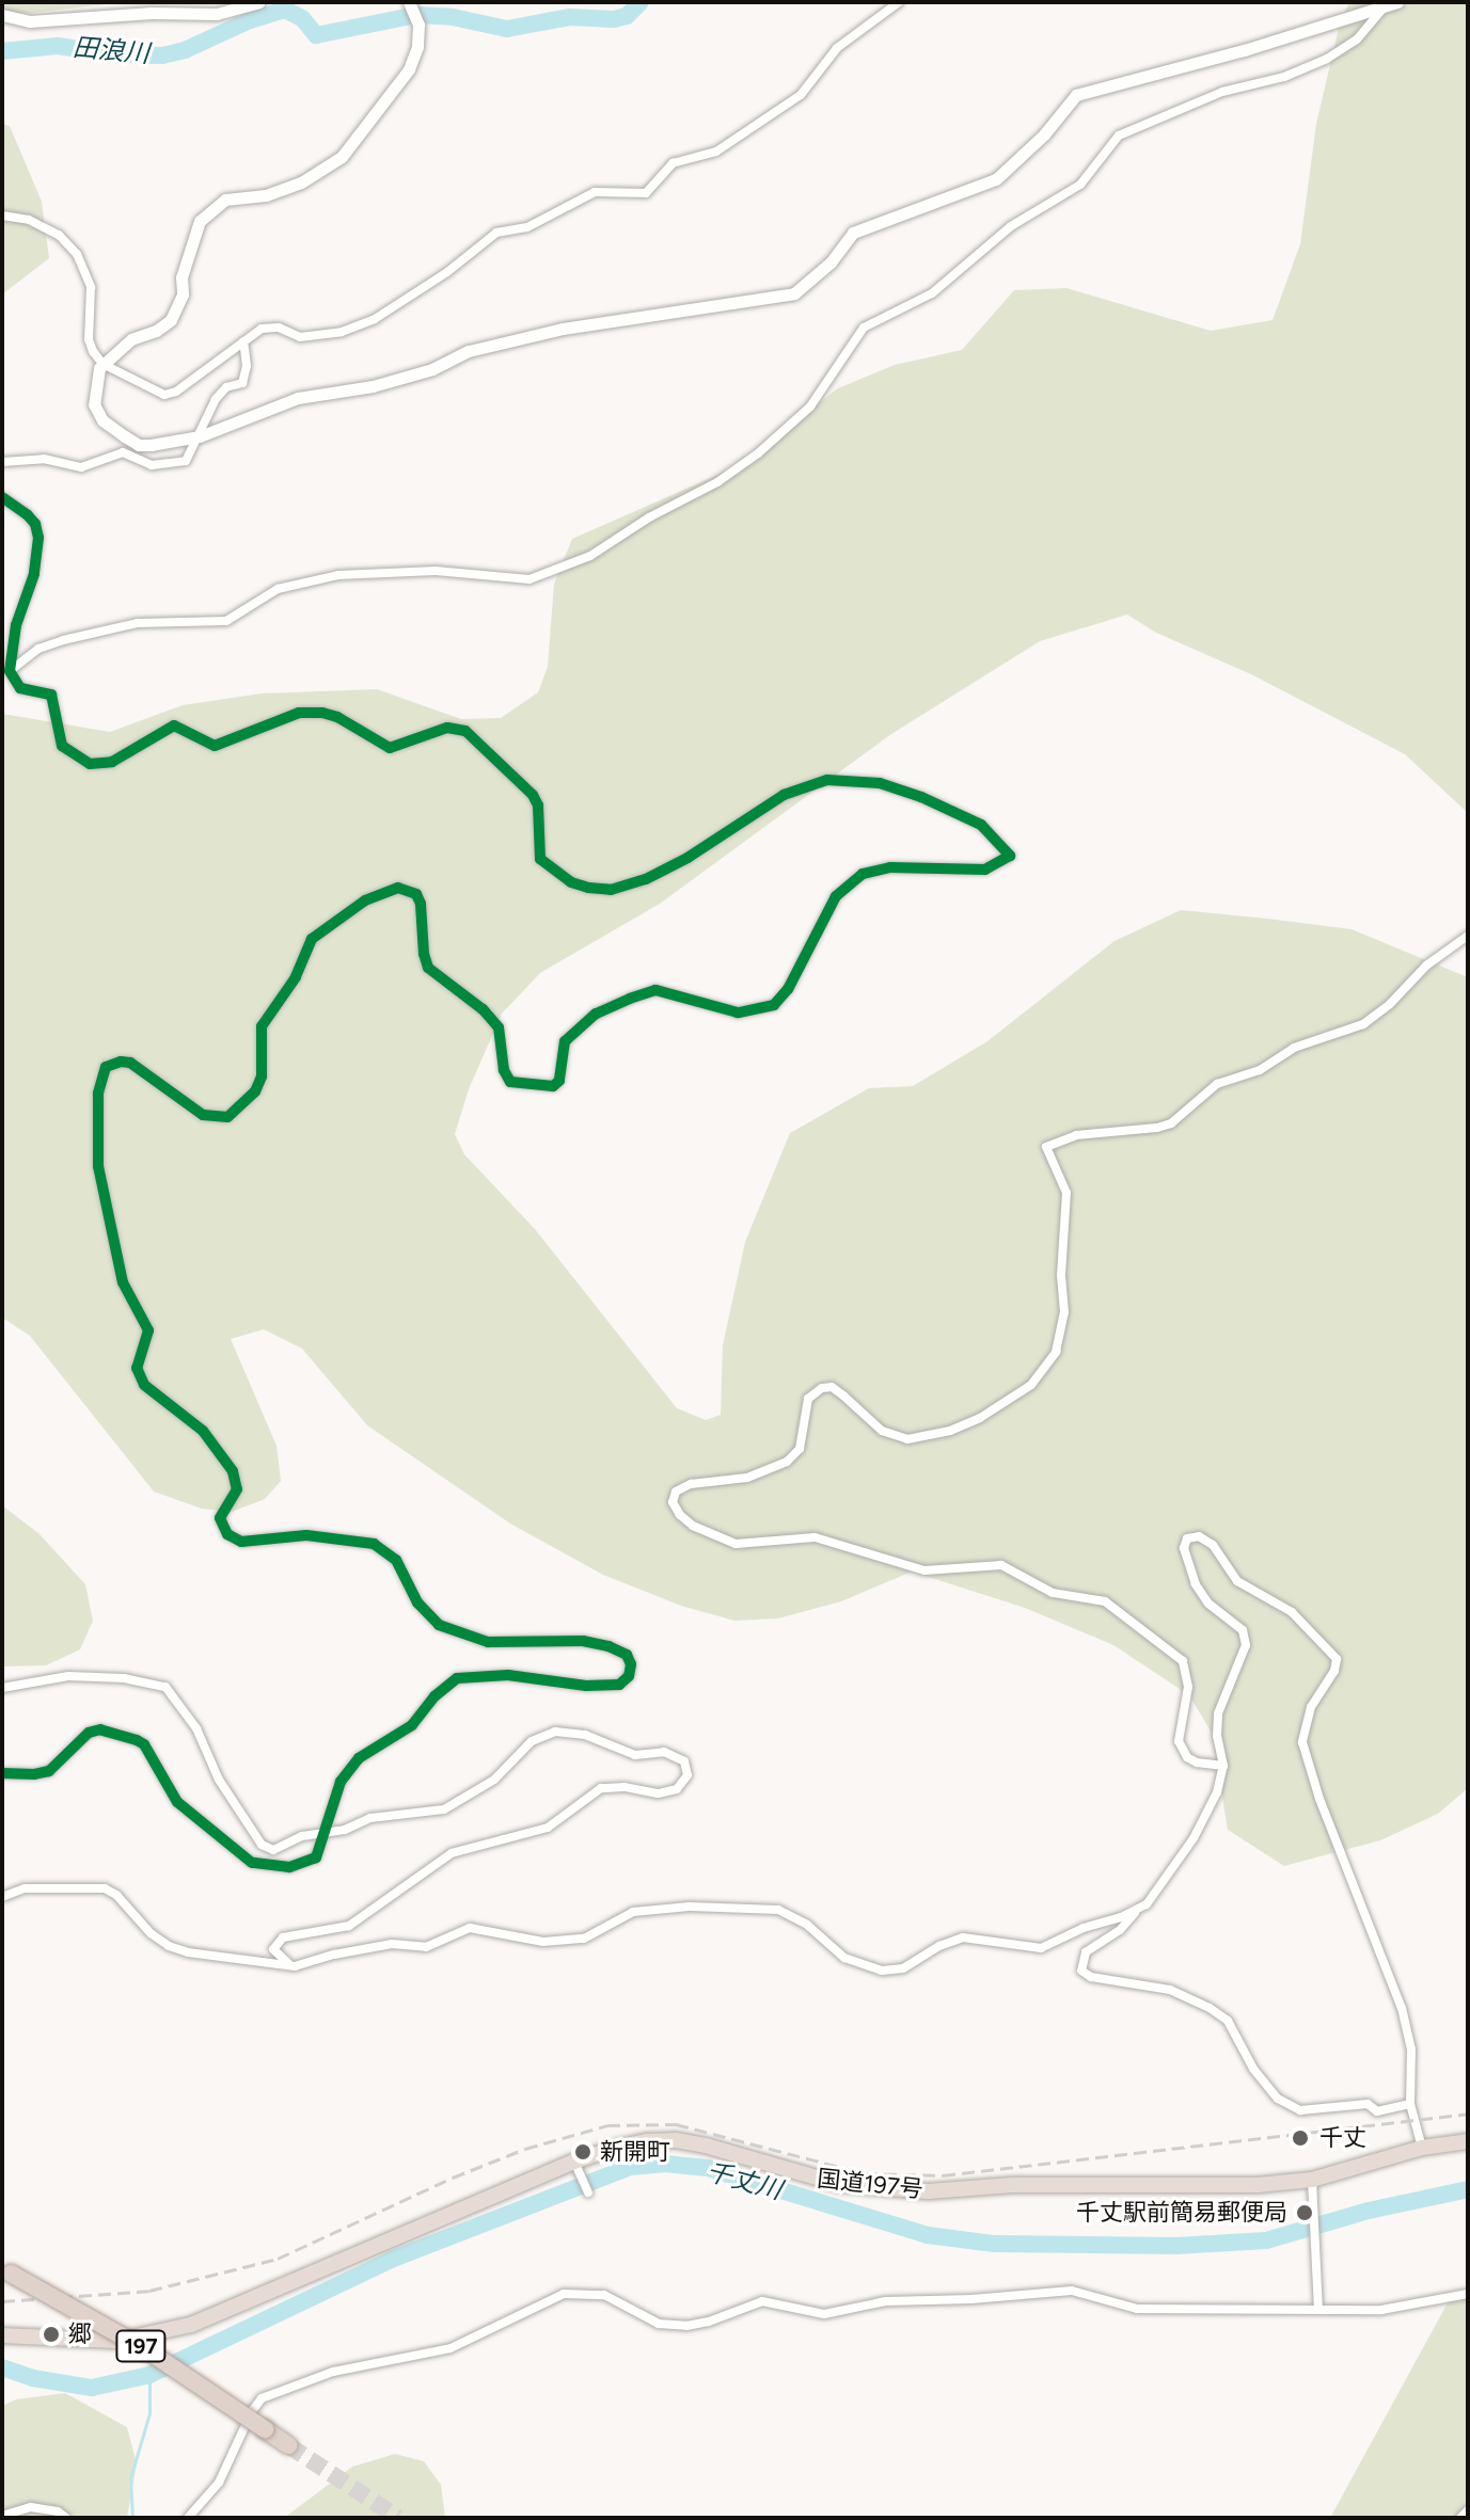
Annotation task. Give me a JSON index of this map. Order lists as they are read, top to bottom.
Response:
{
  "streets": {
    "highway": ["国道197号", "197"]
  },
  "water": ["田浪川", "千丈川"],
  "places": [
    "千丈",
    "新開町",
    "千丈駅前簡易郵便局",
    "郷"
  ]
}
